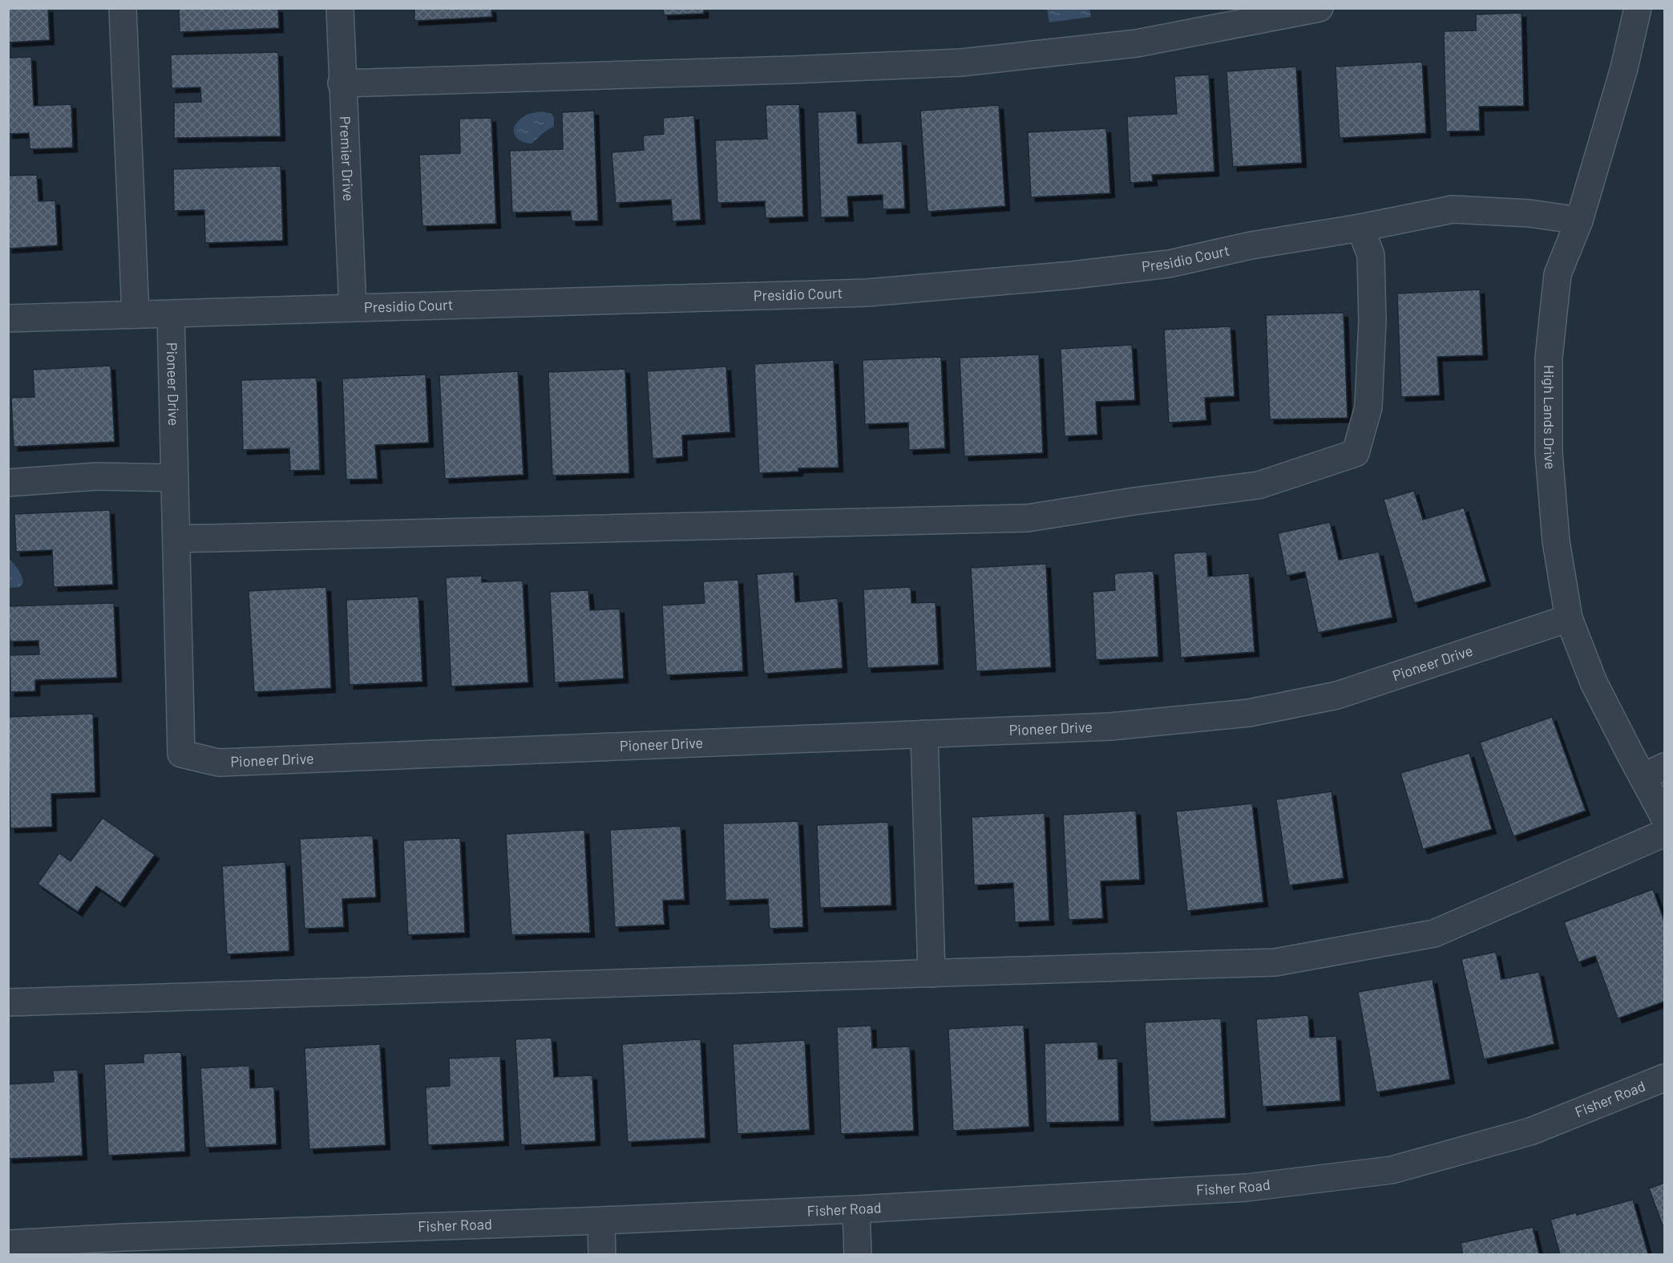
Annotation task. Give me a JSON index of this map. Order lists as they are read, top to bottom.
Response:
{
  "streets": {
    "street": [
      "Premier Drive",
      "Presidio Court",
      "Pioneer Drive",
      "High Lands Drive",
      "Fisher Road"
    ]
  },
  "crossings": [
    ["Premier Drive", "Presidio Court"],
    ["Presidio Court", "Pioneer Drive"],
    ["Presidio Court", "High Lands Drive"],
    ["Pioneer Drive", "High Lands Drive"]
  ]
}
